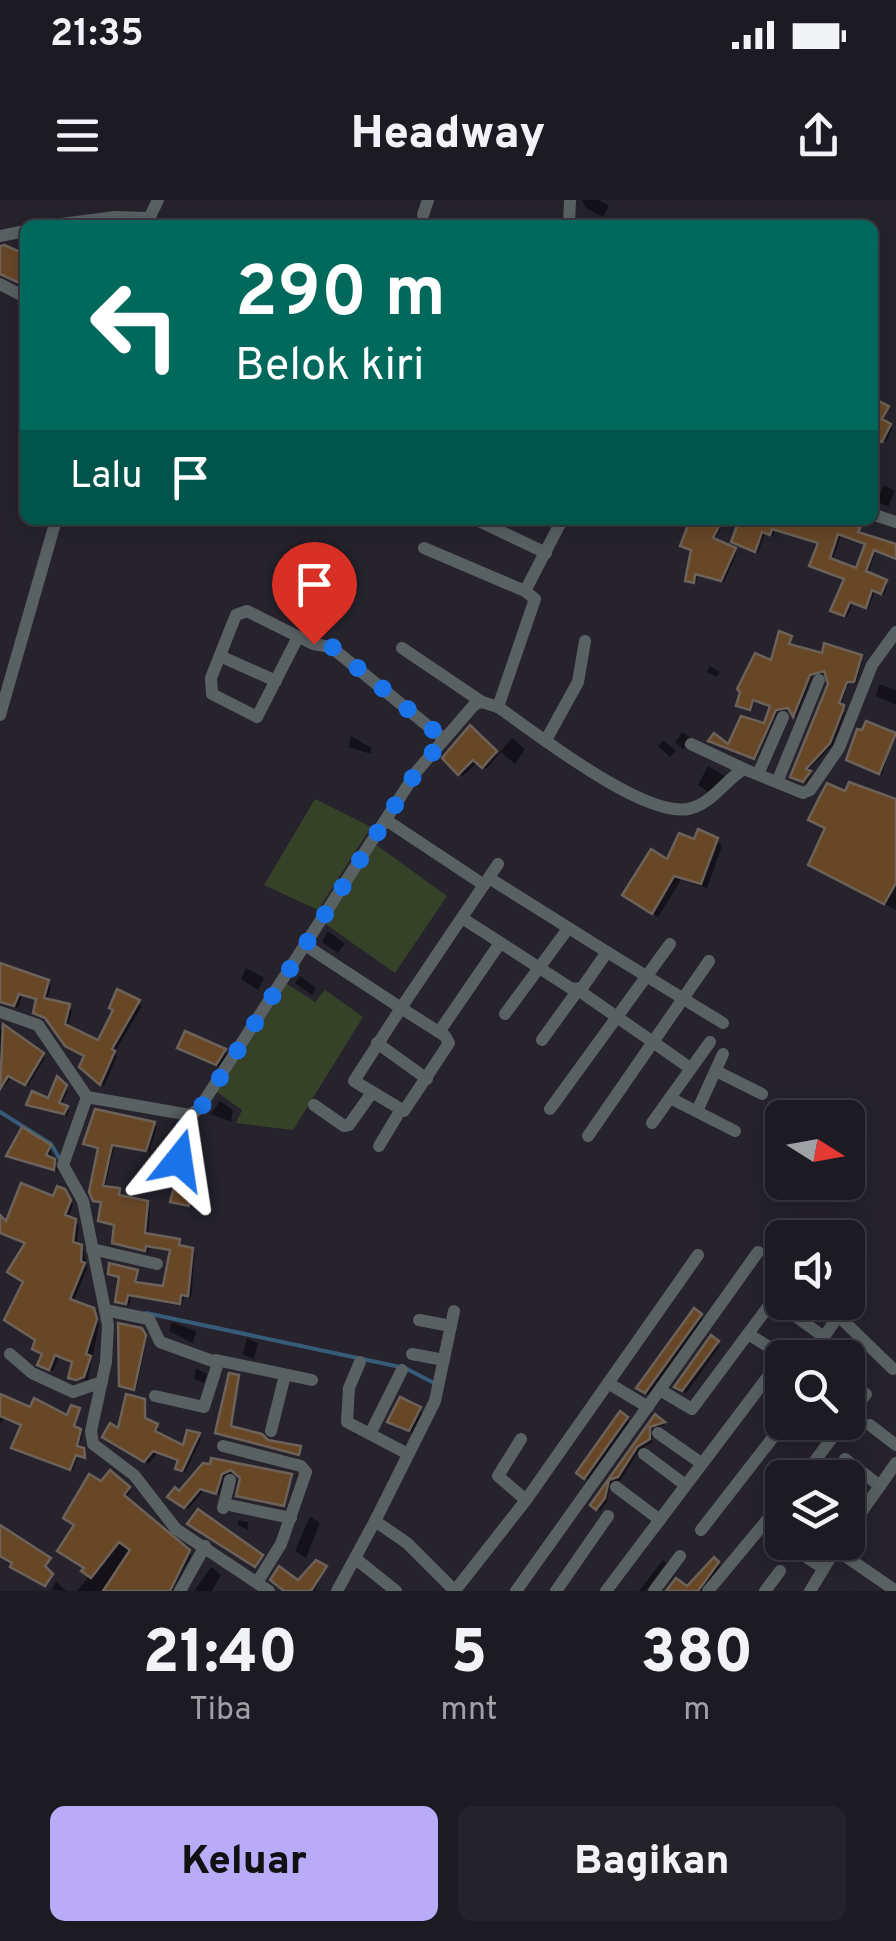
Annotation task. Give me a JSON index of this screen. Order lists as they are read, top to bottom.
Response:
{
  "north": "right",
  "page": {
    "status": "21:35",
    "header": "Headway",
    "turn": ["290 m", "Belok kiri"],
    "then": "Lalu",
    "eta": [
      "21:40",
      "Tiba",
      "5",
      "mnt",
      "380",
      "m"
    ],
    "buttons": ["Keluar", "Bagikan"]
  }
}
